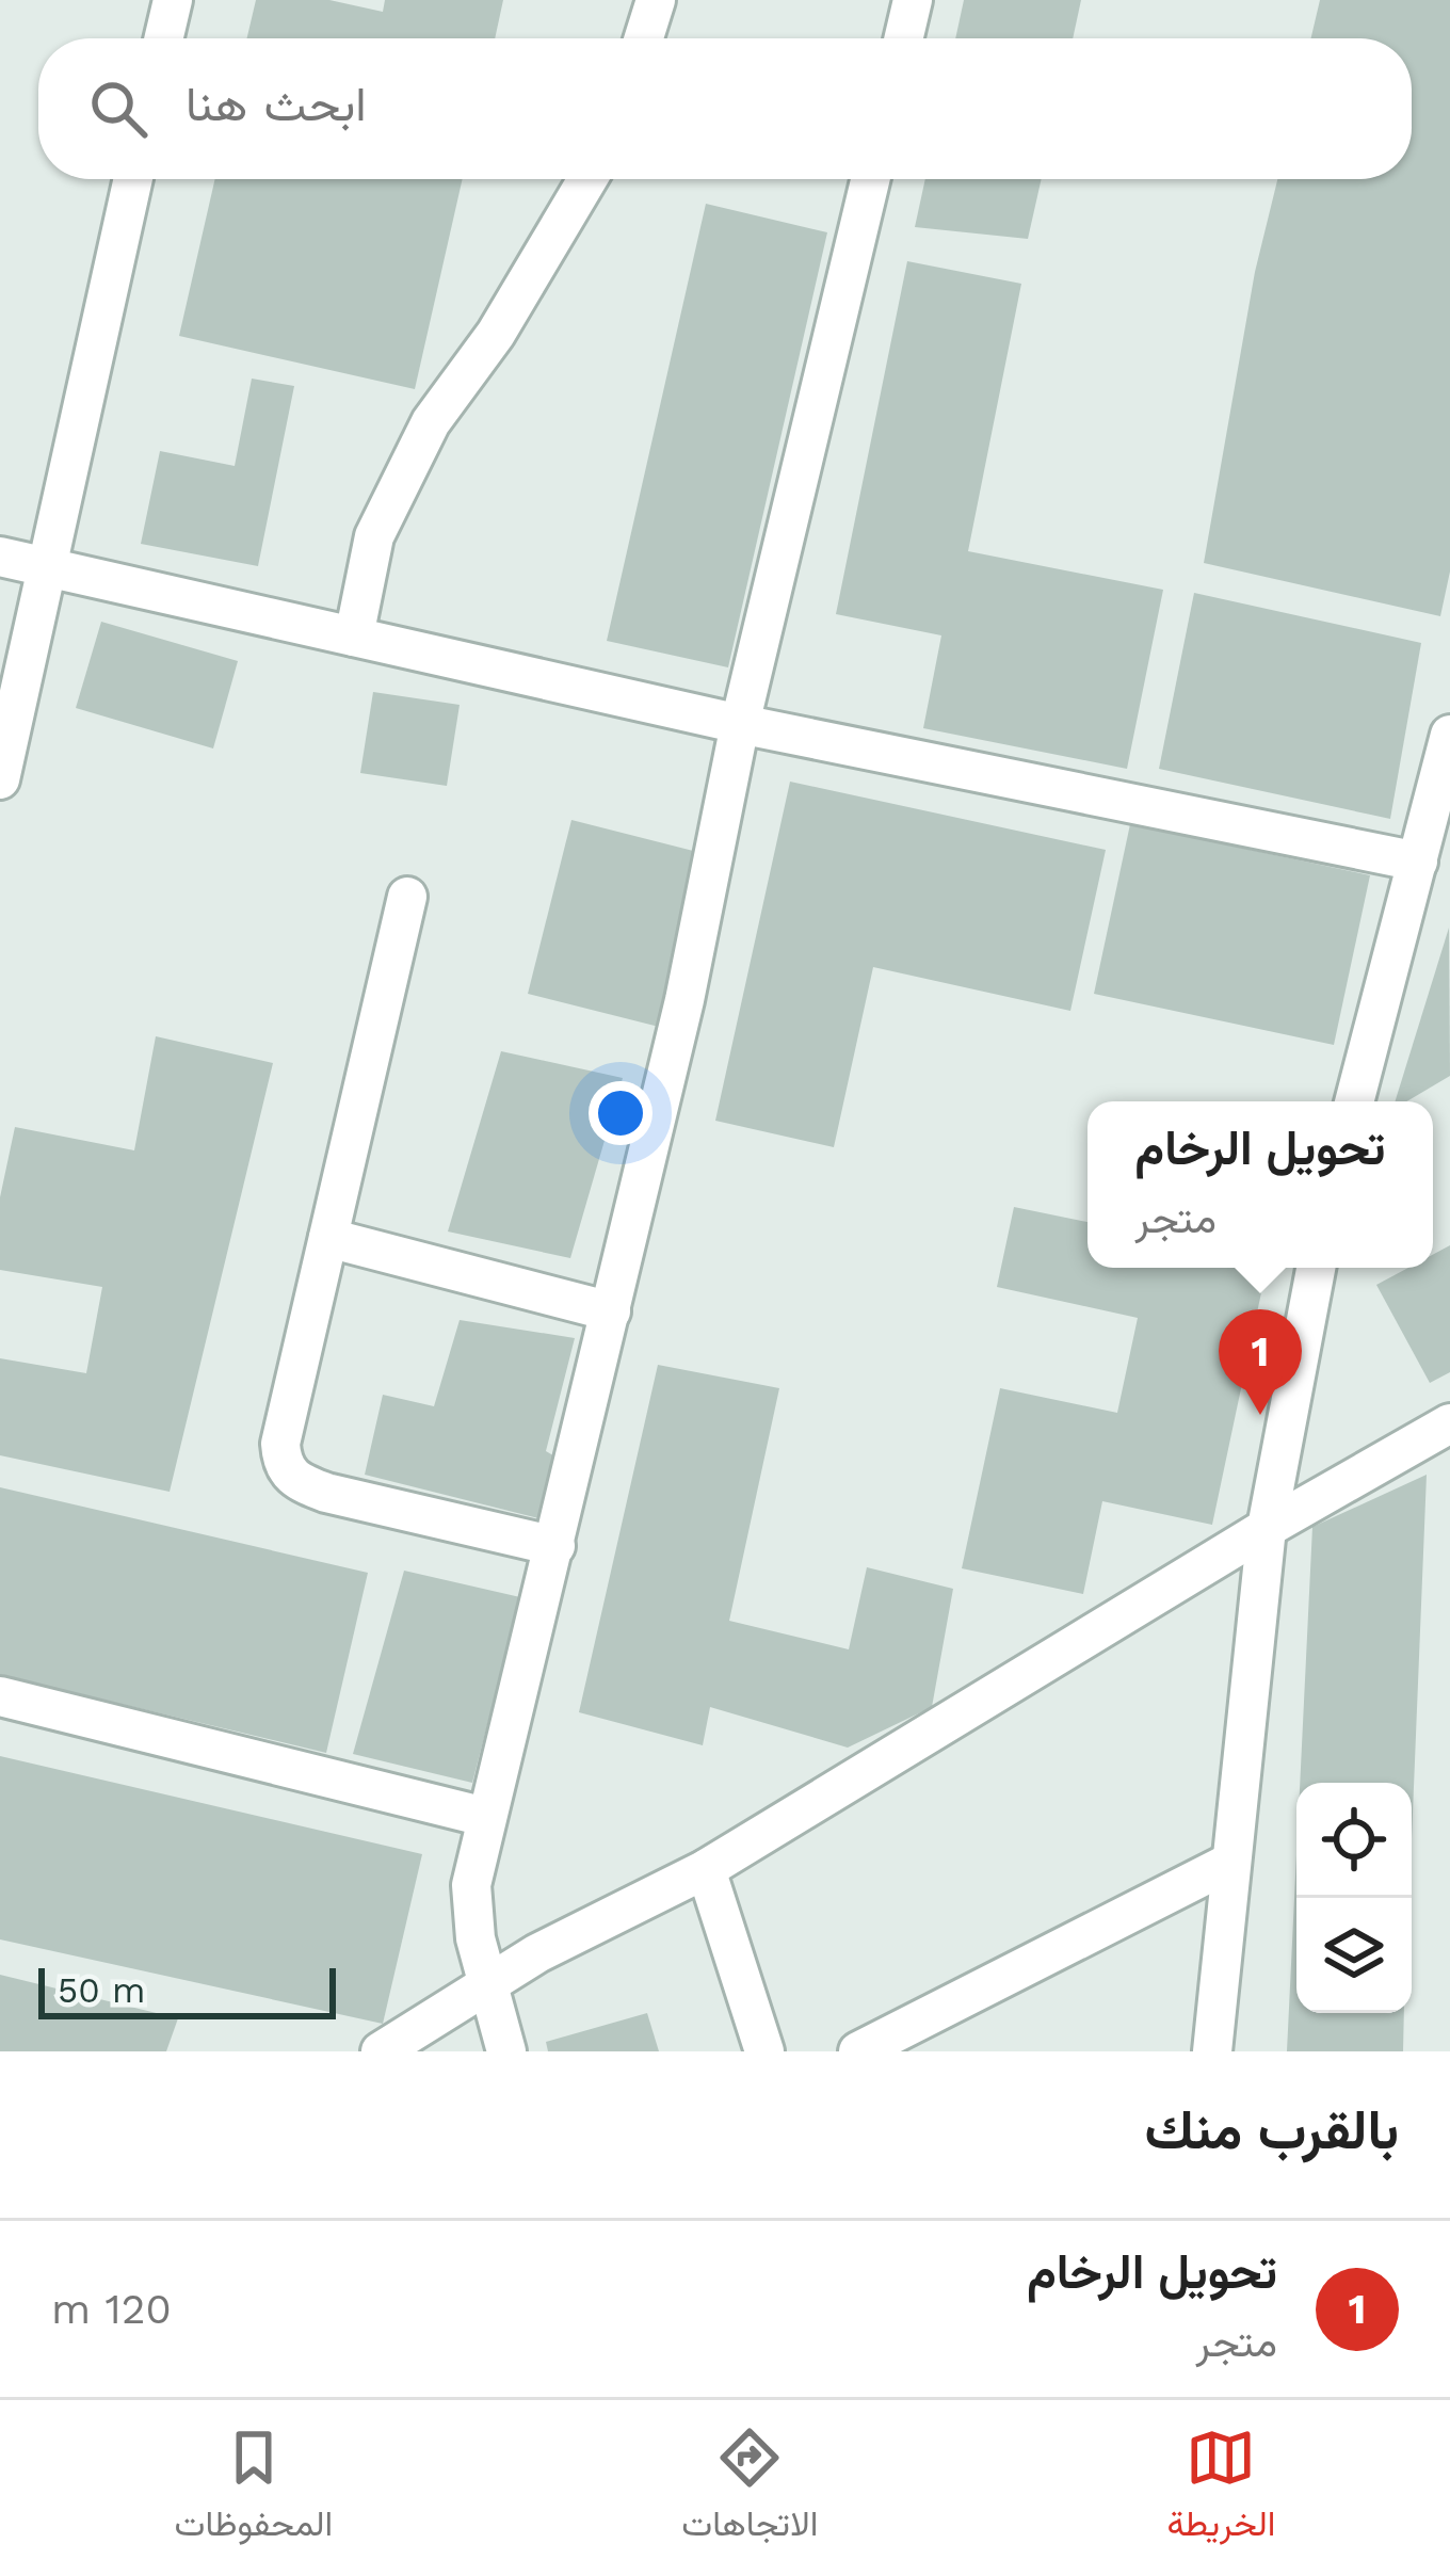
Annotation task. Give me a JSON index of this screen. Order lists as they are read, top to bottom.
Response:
{
  "scale_bar": "50 m",
  "page": {
    "search": "ابحث هنا",
    "popup": ["تحويل الرخام", "متجر"],
    "pins": "1",
    "scale": "50 m",
    "heading": "بالقرب منك",
    "list": [
      {
        "mark": "1",
        "name": "تحويل الرخام",
        "note": "متجر",
        "value": "120 m"
      }
    ],
    "nav": ["الخريطة", "الاتجاهات", "المحفوظات"]
  }
}
